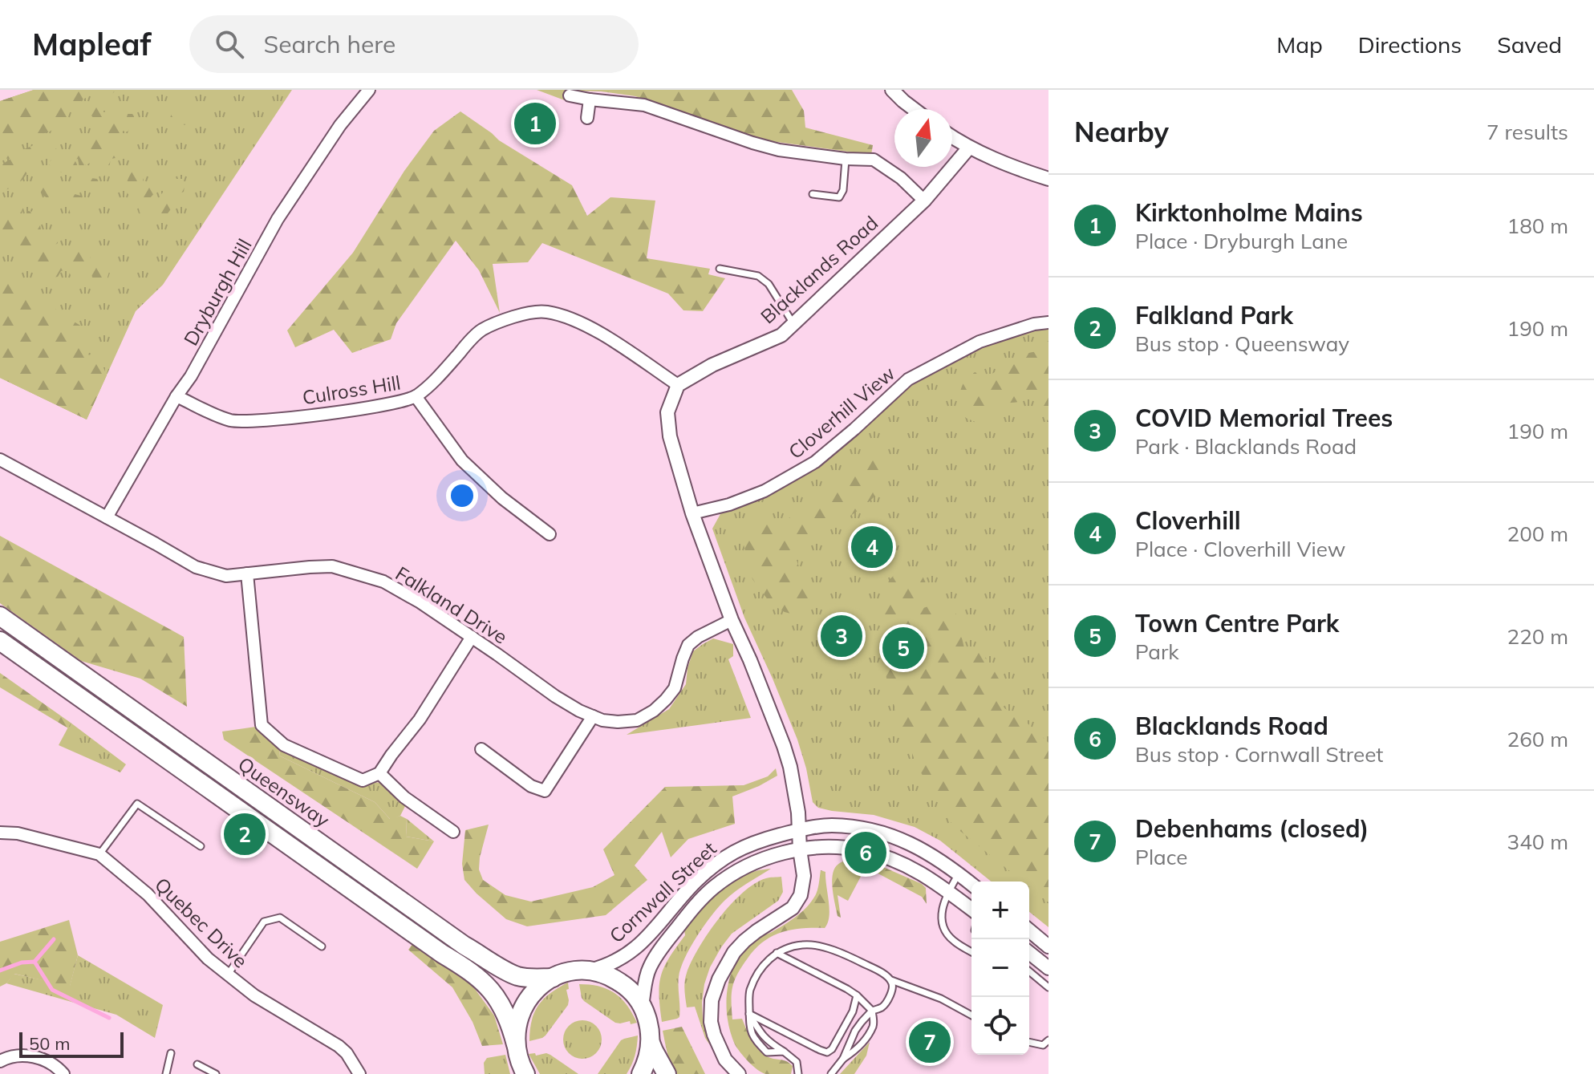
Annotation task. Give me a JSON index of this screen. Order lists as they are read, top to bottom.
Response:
{
  "streets": {
    "highway": ["Queensway"],
    "street": [
      "Blacklands Road",
      "Dryburgh Hill",
      "Culross Hill",
      "Cloverhill View",
      "Falkland Drive",
      "Cornwall Street",
      "Quebec Drive"
    ]
  },
  "crossings": [
    ["Blacklands Road", "Culross Hill"],
    ["Dryburgh Hill", "Culross Hill"],
    ["Dryburgh Hill", "Falkland Drive"],
    ["Queensway", "Cornwall Street"]
  ],
  "scale_bar": "50 m",
  "north": "top",
  "page": {
    "header": "Mapleaf",
    "search": "Search here",
    "nav": ["Map", "Directions", "Saved"],
    "heading": ["Nearby", "7 results"],
    "pins": [
      "1",
      "4",
      "3",
      "5",
      "2",
      "6",
      "7"
    ],
    "list": [
      {
        "mark": "1",
        "name": "Kirktonholme Mains",
        "note": "Place · Dryburgh Lane",
        "value": "180 m"
      },
      {
        "mark": "2",
        "name": "Falkland Park",
        "note": "Bus stop · Queensway",
        "value": "190 m"
      },
      {
        "mark": "3",
        "name": "COVID Memorial Trees",
        "note": "Park · Blacklands Road",
        "value": "190 m"
      },
      {
        "mark": "4",
        "name": "Cloverhill",
        "note": "Place · Cloverhill View",
        "value": "200 m"
      },
      {
        "mark": "5",
        "name": "Town Centre Park",
        "note": "Park",
        "value": "220 m"
      },
      {
        "mark": "6",
        "name": "Blacklands Road",
        "note": "Bus stop · Cornwall Street",
        "value": "260 m"
      },
      {
        "mark": "7",
        "name": "Debenhams (closed)",
        "note": "Place",
        "value": "340 m"
      }
    ],
    "map_buttons": ["+", "−"],
    "scale": "50 m"
  }
}
